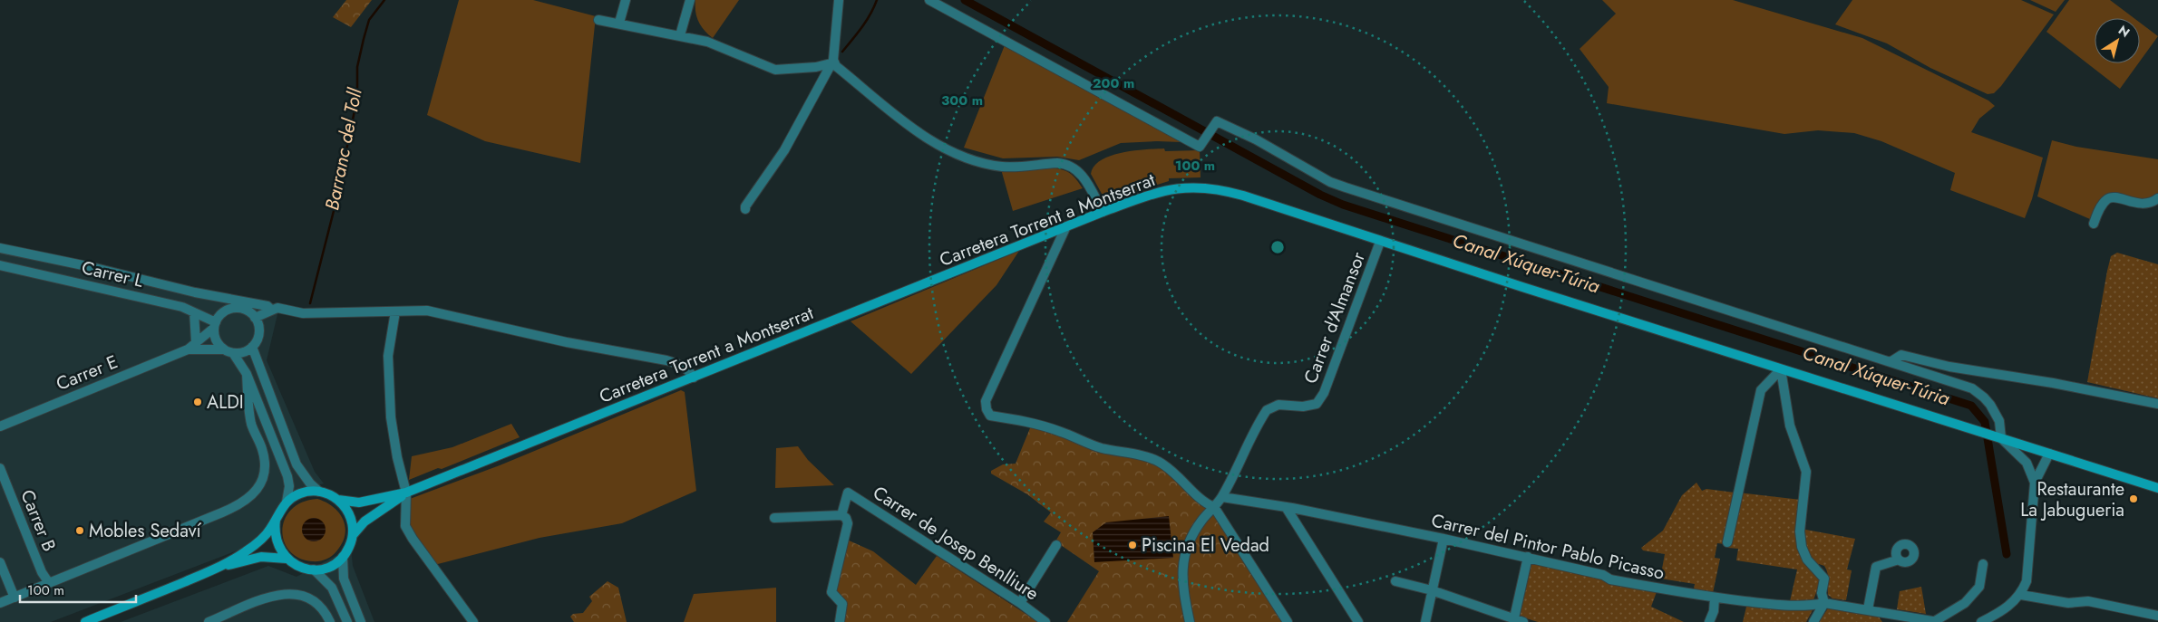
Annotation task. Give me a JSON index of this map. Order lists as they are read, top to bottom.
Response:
{
  "streets": {
    "main road": ["Carretera Torrent a Montserrat"],
    "street": [
      "Carrer L",
      "Carrer d'Almansor",
      "Carrer E",
      "Carrer B",
      "Carrer de Josep Benlliure",
      "Carrer del Pintor Pablo Picasso"
    ]
  },
  "crossings": [
    ["Carretera Torrent a Montserrat", "Carrer d'Almansor"],
    ["Carrer d'Almansor", "Carrer del Pintor Pablo Picasso"]
  ],
  "water": ["Barranc del Toll", "Canal Xúquer-Túria"],
  "places": [
    "ALDI",
    "Restaurante La Jabugueria",
    "Mobles Sedaví",
    "Piscina El Vedad"
  ],
  "scale_bar": "100 m",
  "north": "top right",
  "rings": ["200 m", "300 m", "100 m"]
}
